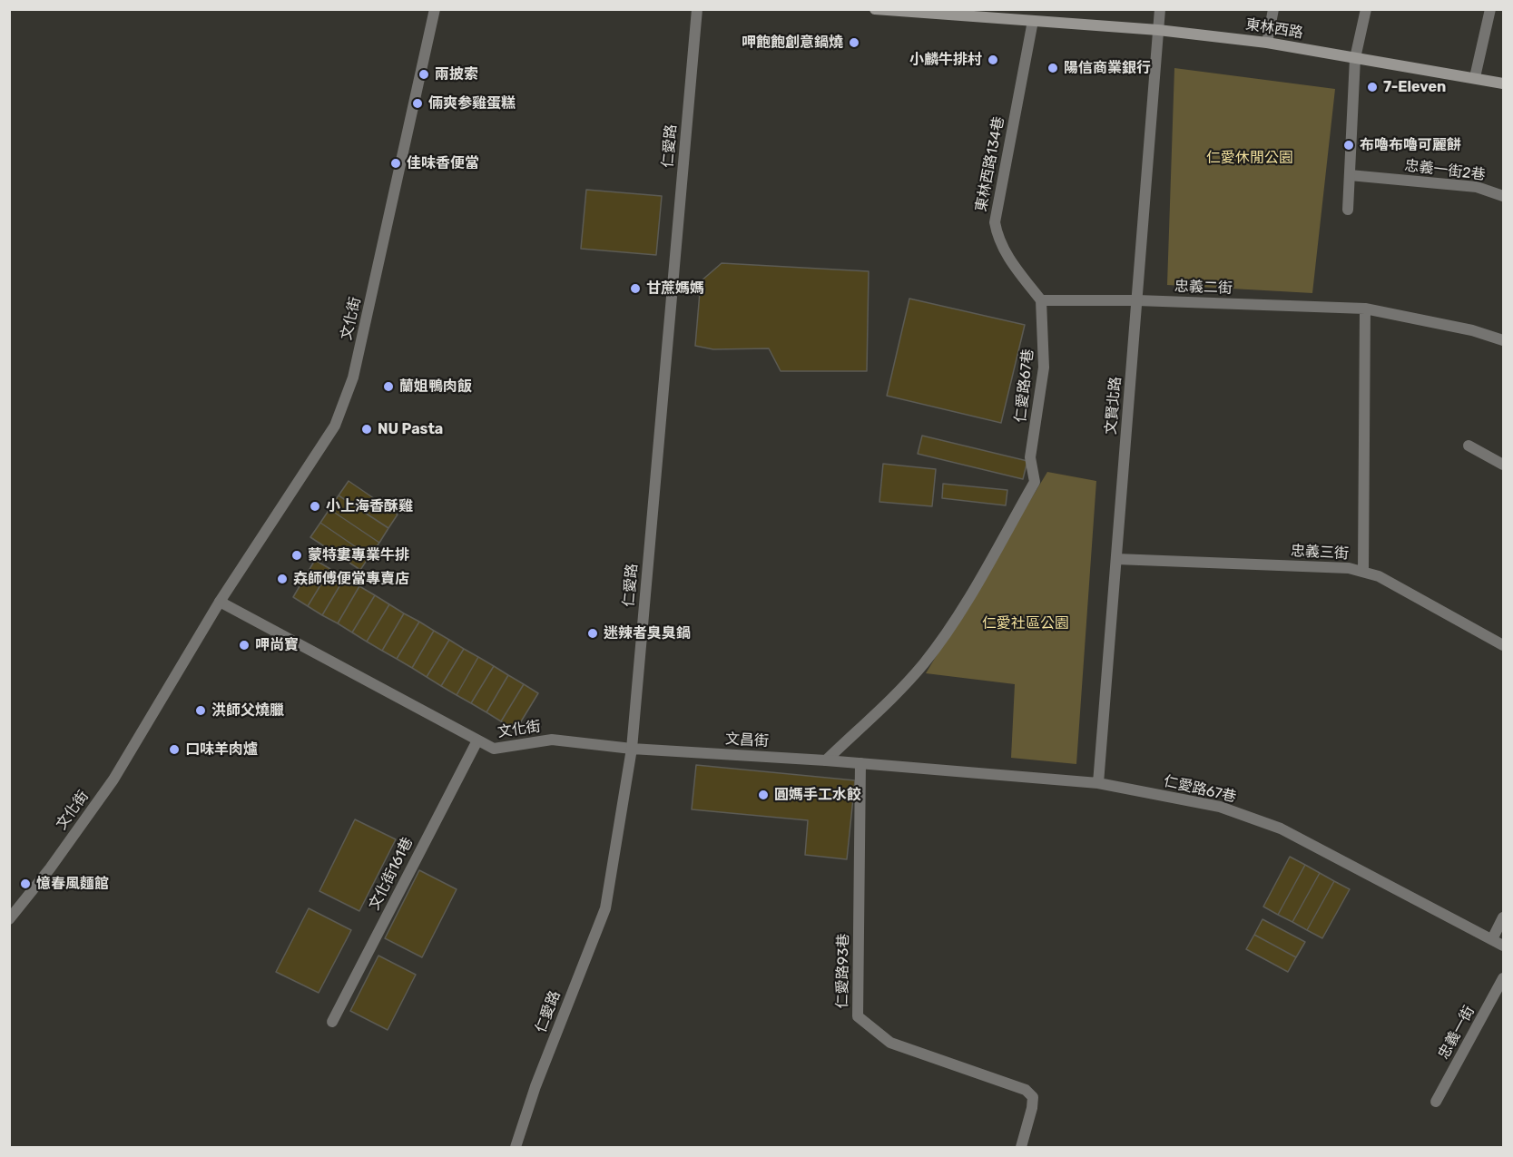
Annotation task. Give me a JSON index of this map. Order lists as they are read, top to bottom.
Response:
{
  "streets": {
    "street": [
      "東林西路",
      "仁愛路",
      "東林西路134巷",
      "忠義一街2巷",
      "忠義二街",
      "文化街",
      "仁愛路67巷",
      "文賢北路",
      "忠義三街",
      "文昌街",
      "文化街161巷",
      "仁愛路93巷",
      "忠義一街"
    ]
  },
  "crossings": [
    ["東林西路", "東林西路134巷"],
    ["東林西路", "文賢北路"],
    ["仁愛路", "文化街"],
    ["仁愛路", "文昌街"],
    ["東林西路134巷", "忠義二街"],
    ["東林西路134巷", "仁愛路67巷"],
    ["忠義二街", "仁愛路67巷"],
    ["忠義二街", "文賢北路"],
    ["文化街", "文昌街"],
    ["文化街", "文化街161巷"],
    ["仁愛路67巷", "文賢北路"],
    ["仁愛路67巷", "文昌街"],
    ["仁愛路67巷", "仁愛路93巷"],
    ["文賢北路", "忠義三街"],
    ["文昌街", "仁愛路93巷"]
  ],
  "parks": ["仁愛休閒公園", "仁愛社區公園"],
  "places": [
    "呷飽飽創意鍋燒",
    "小麟牛排村",
    "陽信商業銀行",
    "兩披索",
    "7-Eleven",
    "倆爽参雞蛋糕",
    "布嚕布嚕可麗餅",
    "佳味香便當",
    "甘蔗媽媽",
    "蘭姐鴨肉飯",
    "NU Pasta",
    "小上海香酥雞",
    "蒙特婁專業牛排",
    "𡘙師傅便當專賣店",
    "迷辣者臭臭鍋",
    "呷尚寶",
    "洪師父燒臘",
    "口味羊肉爐",
    "圓媽手工水餃",
    "憶春風麵館"
  ]
}
